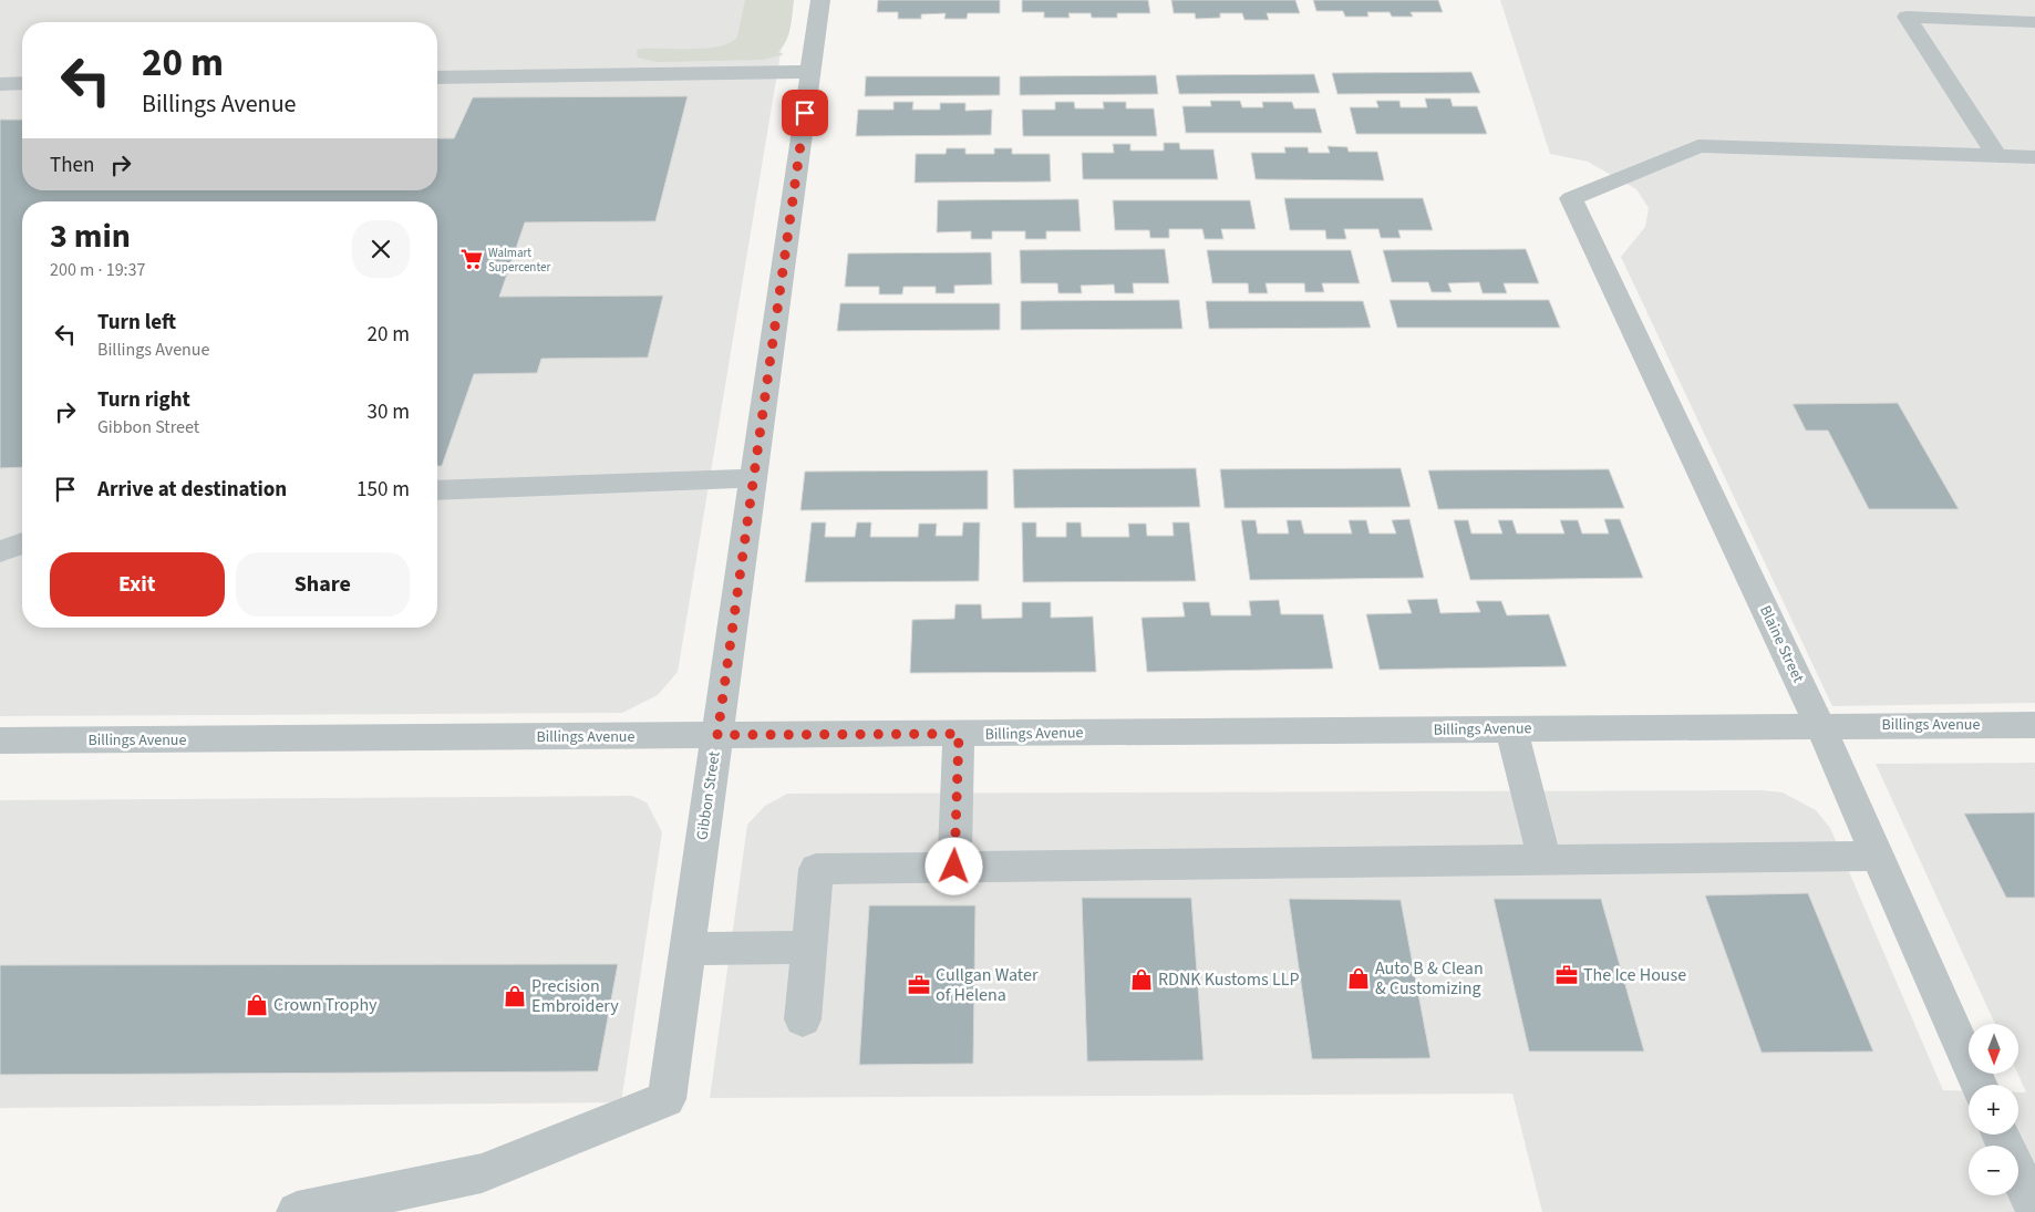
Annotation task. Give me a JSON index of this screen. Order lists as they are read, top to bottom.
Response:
{
  "streets": {
    "street": ["Blaine Street", "Billings Avenue", "Gibbon Street"]
  },
  "crossings": [
    ["Blaine Street", "Billings Avenue"],
    ["Billings Avenue", "Gibbon Street"]
  ],
  "places": {
    "supermarket": ["Walmart Supercenter"],
    "office": ["The Ice House", "Cullgan Water of Helena"],
    "shop": [
      "Auto B & Clean & Customizing",
      "RDNK Kustoms LLP",
      "Precision Embroidery",
      "Crown Trophy"
    ]
  },
  "north": "bottom",
  "page": {
    "turn": ["20 m", "Billings Avenue"],
    "then": "Then",
    "heading": ["3 min", "200 m · 19:37"],
    "list": [
      {
        "name": "Turn left",
        "note": "Billings Avenue",
        "value": "20 m"
      },
      {
        "name": "Turn right",
        "note": "Gibbon Street",
        "value": "30 m"
      },
      {
        "name": "Arrive at destination",
        "value": "150 m"
      }
    ],
    "buttons": ["Exit", "Share"],
    "map_buttons": ["+", "−"]
  }
}
